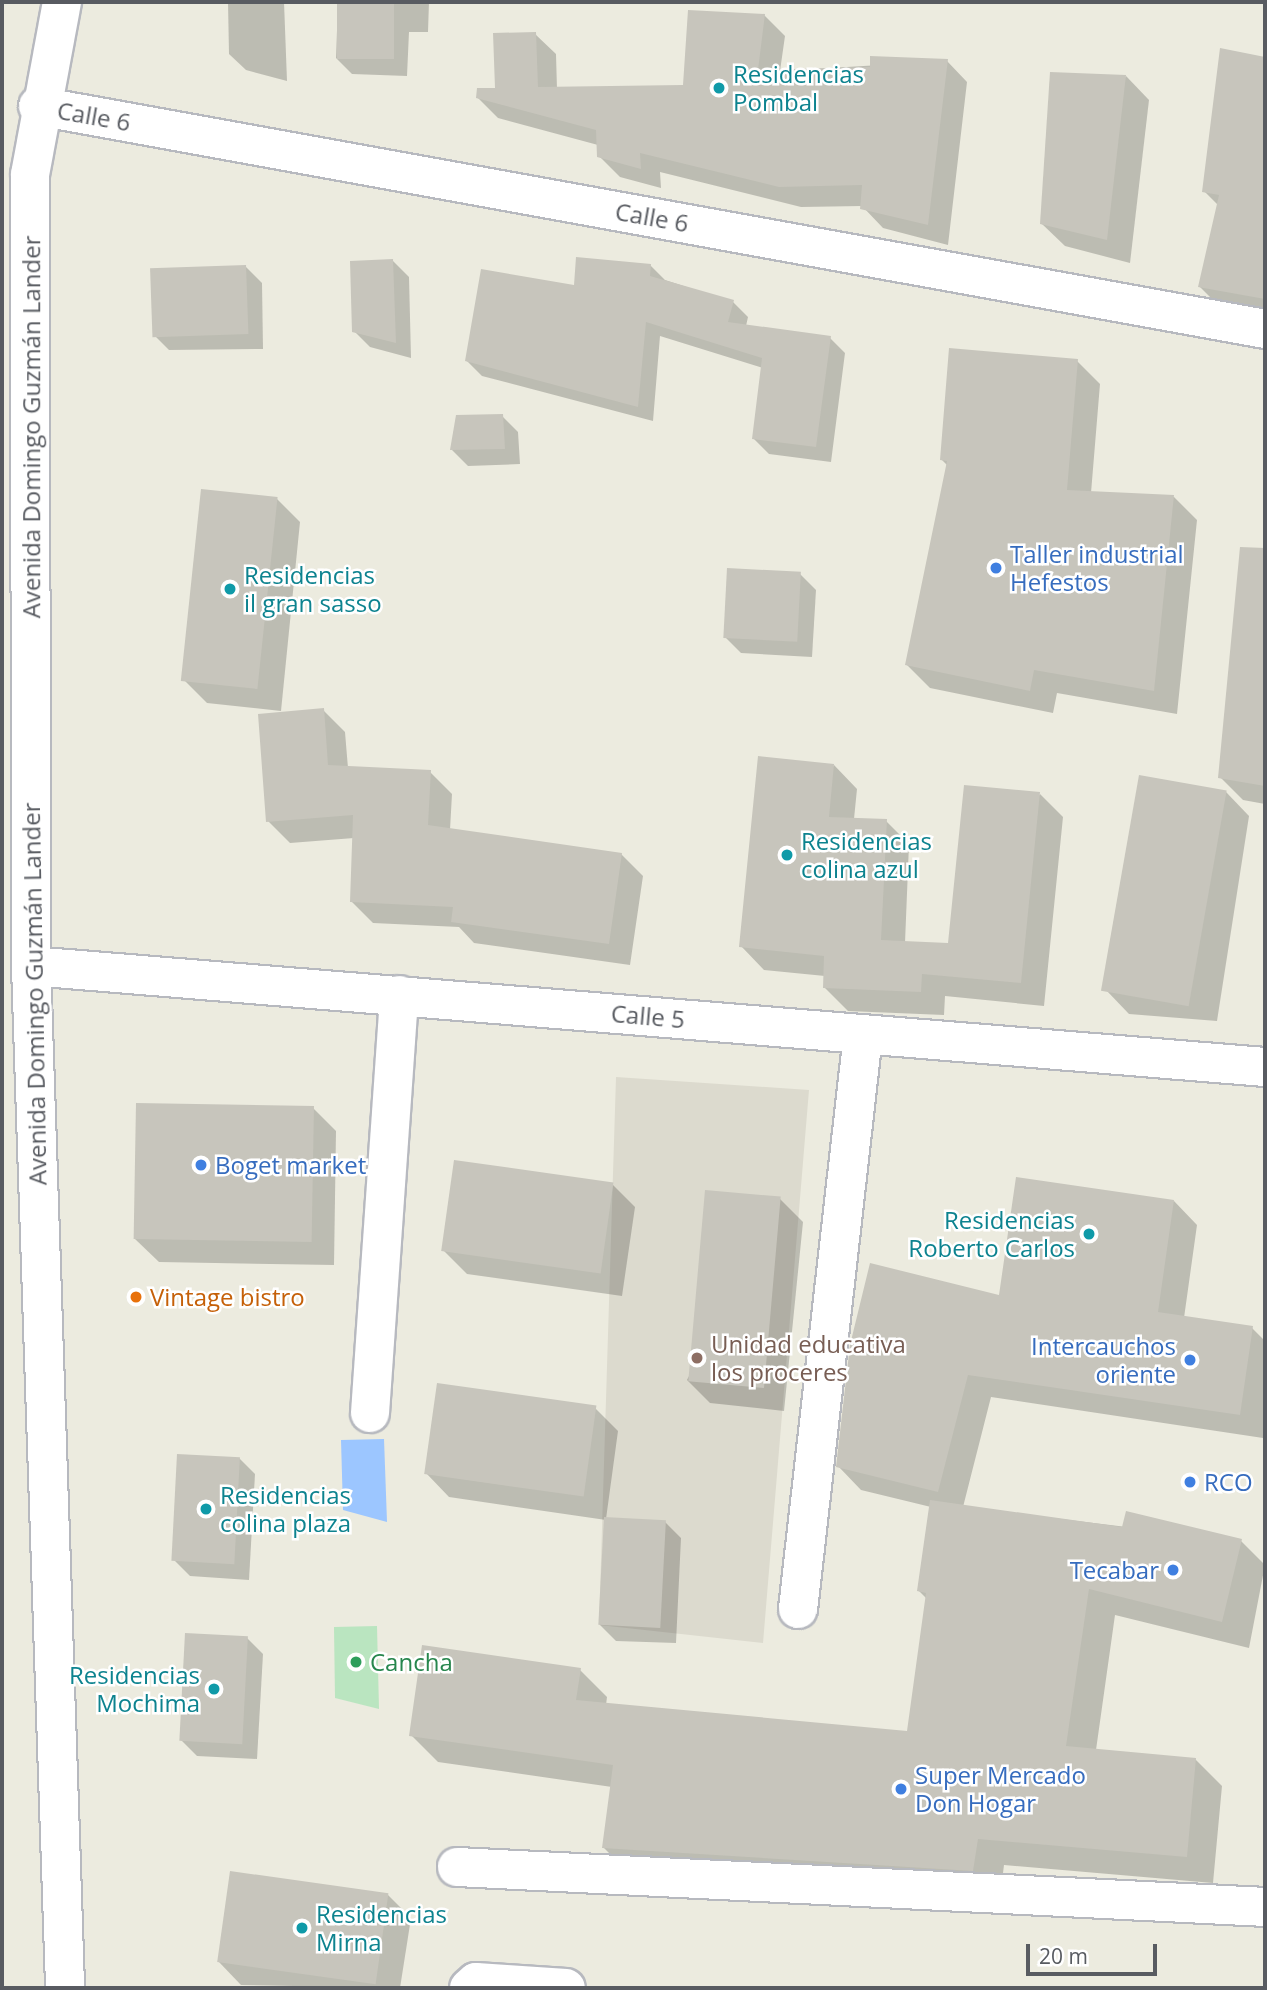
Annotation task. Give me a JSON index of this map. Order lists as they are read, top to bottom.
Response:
{
  "streets": {
    "street": ["Calle 6", "Avenida Domingo Guzmán Lander", "Calle 5"]
  },
  "crossings": [
    ["Calle 6", "Avenida Domingo Guzmán Lander"],
    ["Avenida Domingo Guzmán Lander", "Calle 5"]
  ],
  "places": [
    "Residencias Pombal",
    "Taller industrial Hefestos",
    "Residencias il gran sasso",
    "Residencias colina azul",
    "Boget market",
    "Residencias Roberto Carlos",
    "Vintage bistro",
    "Unidad educativa los proceres",
    "Intercauchos oriente",
    "RCO",
    "Residencias colina plaza",
    "Tecabar",
    "Cancha",
    "Residencias Mochima",
    "Super Mercado Don Hogar",
    "Residencias Mirna"
  ],
  "scale_bar": "20 m"
}
